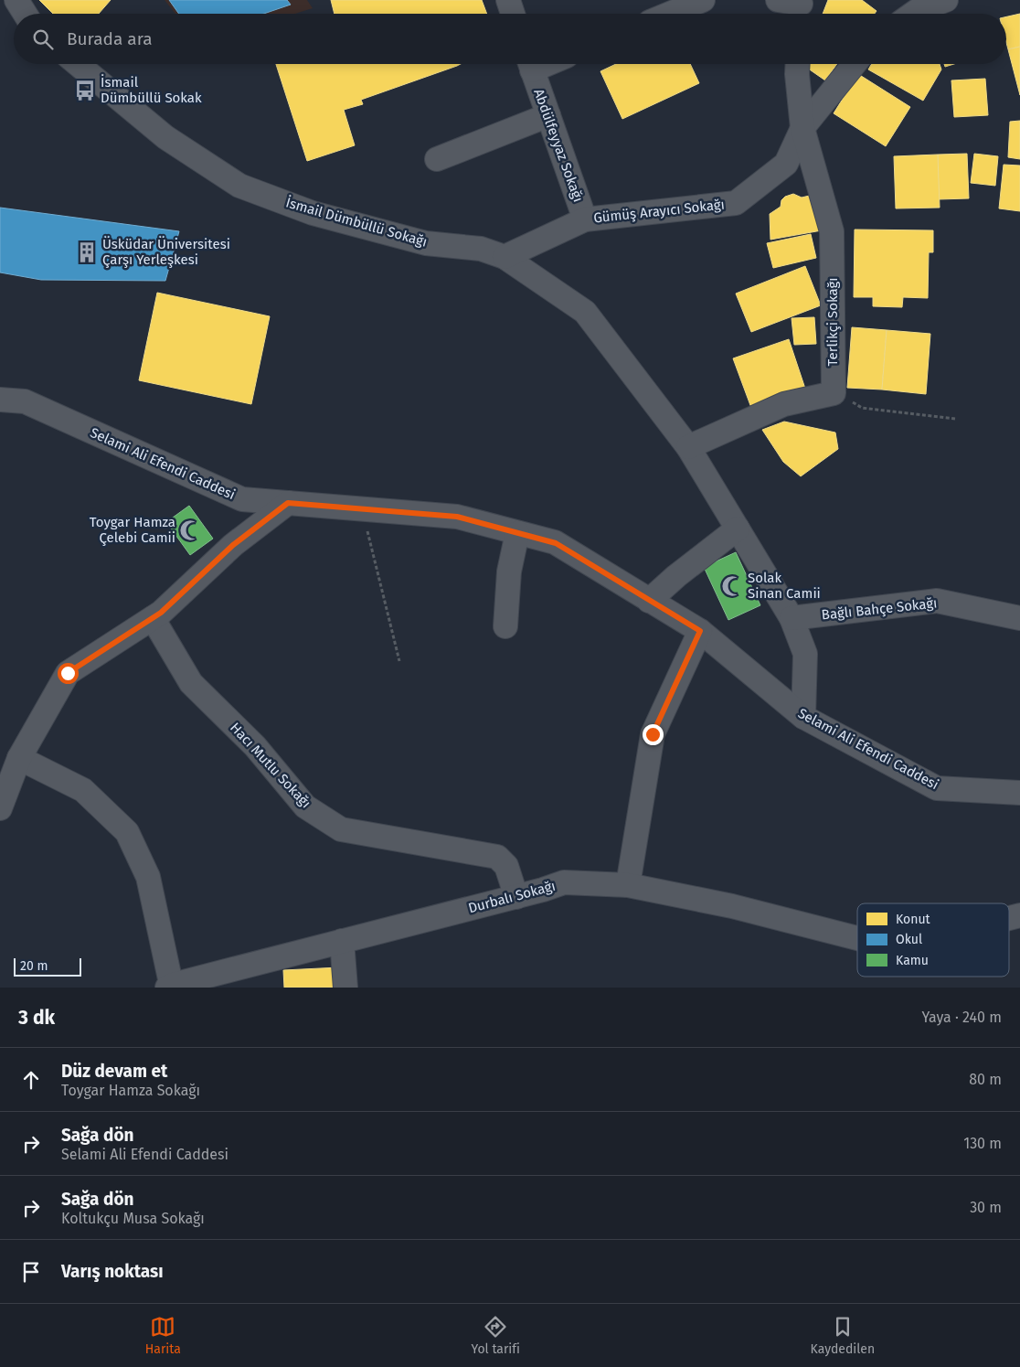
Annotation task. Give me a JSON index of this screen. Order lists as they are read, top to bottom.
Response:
{
  "streets": {
    "street": [
      "Abdülfeyyaz Sokağı",
      "Gümüş Arayıcı Sokağı",
      "İsmail Dümbüllü Sokağı",
      "Terlikçi Sokağı",
      "Selami Ali Efendi Caddesi",
      "Bağlı Bahçe Sokağı",
      "Hacı Mutlu Sokağı",
      "Durbalı Sokağı"
    ]
  },
  "crossings": [
    ["Abdülfeyyaz Sokağı", "Gümüş Arayıcı Sokağı"],
    ["Gümüş Arayıcı Sokağı", "İsmail Dümbüllü Sokağı"],
    ["Gümüş Arayıcı Sokağı", "Terlikçi Sokağı"],
    ["İsmail Dümbüllü Sokağı", "Selami Ali Efendi Caddesi"],
    ["İsmail Dümbüllü Sokağı", "Bağlı Bahçe Sokağı"],
    ["Hacı Mutlu Sokağı", "Durbalı Sokağı"]
  ],
  "places": {
    "bus stop": ["İsmail Dümbüllü Sokak"],
    "building": ["Üsküdar Üniversitesi Çarşı Yerleşkesi"],
    "mosque": ["Toygar Hamza Çelebi Camii", "Solak Sinan Camii"]
  },
  "legend": ["Konut", "Okul", "Kamu"],
  "scale_bar": "20 m",
  "page": {
    "search": "Burada ara",
    "scale": "20 m",
    "heading": ["3 dk", "Yaya · 240 m"],
    "list": [
      ["Düz devam et", "Toygar Hamza Sokağı", "80 m"],
      ["Sağa dön", "Selami Ali Efendi Caddesi", "130 m"],
      ["Sağa dön", "Koltukçu Musa Sokağı", "30 m"],
      "Varış noktası"
    ],
    "nav": ["Harita", "Yol tarifi", "Kaydedilen"]
  }
}
